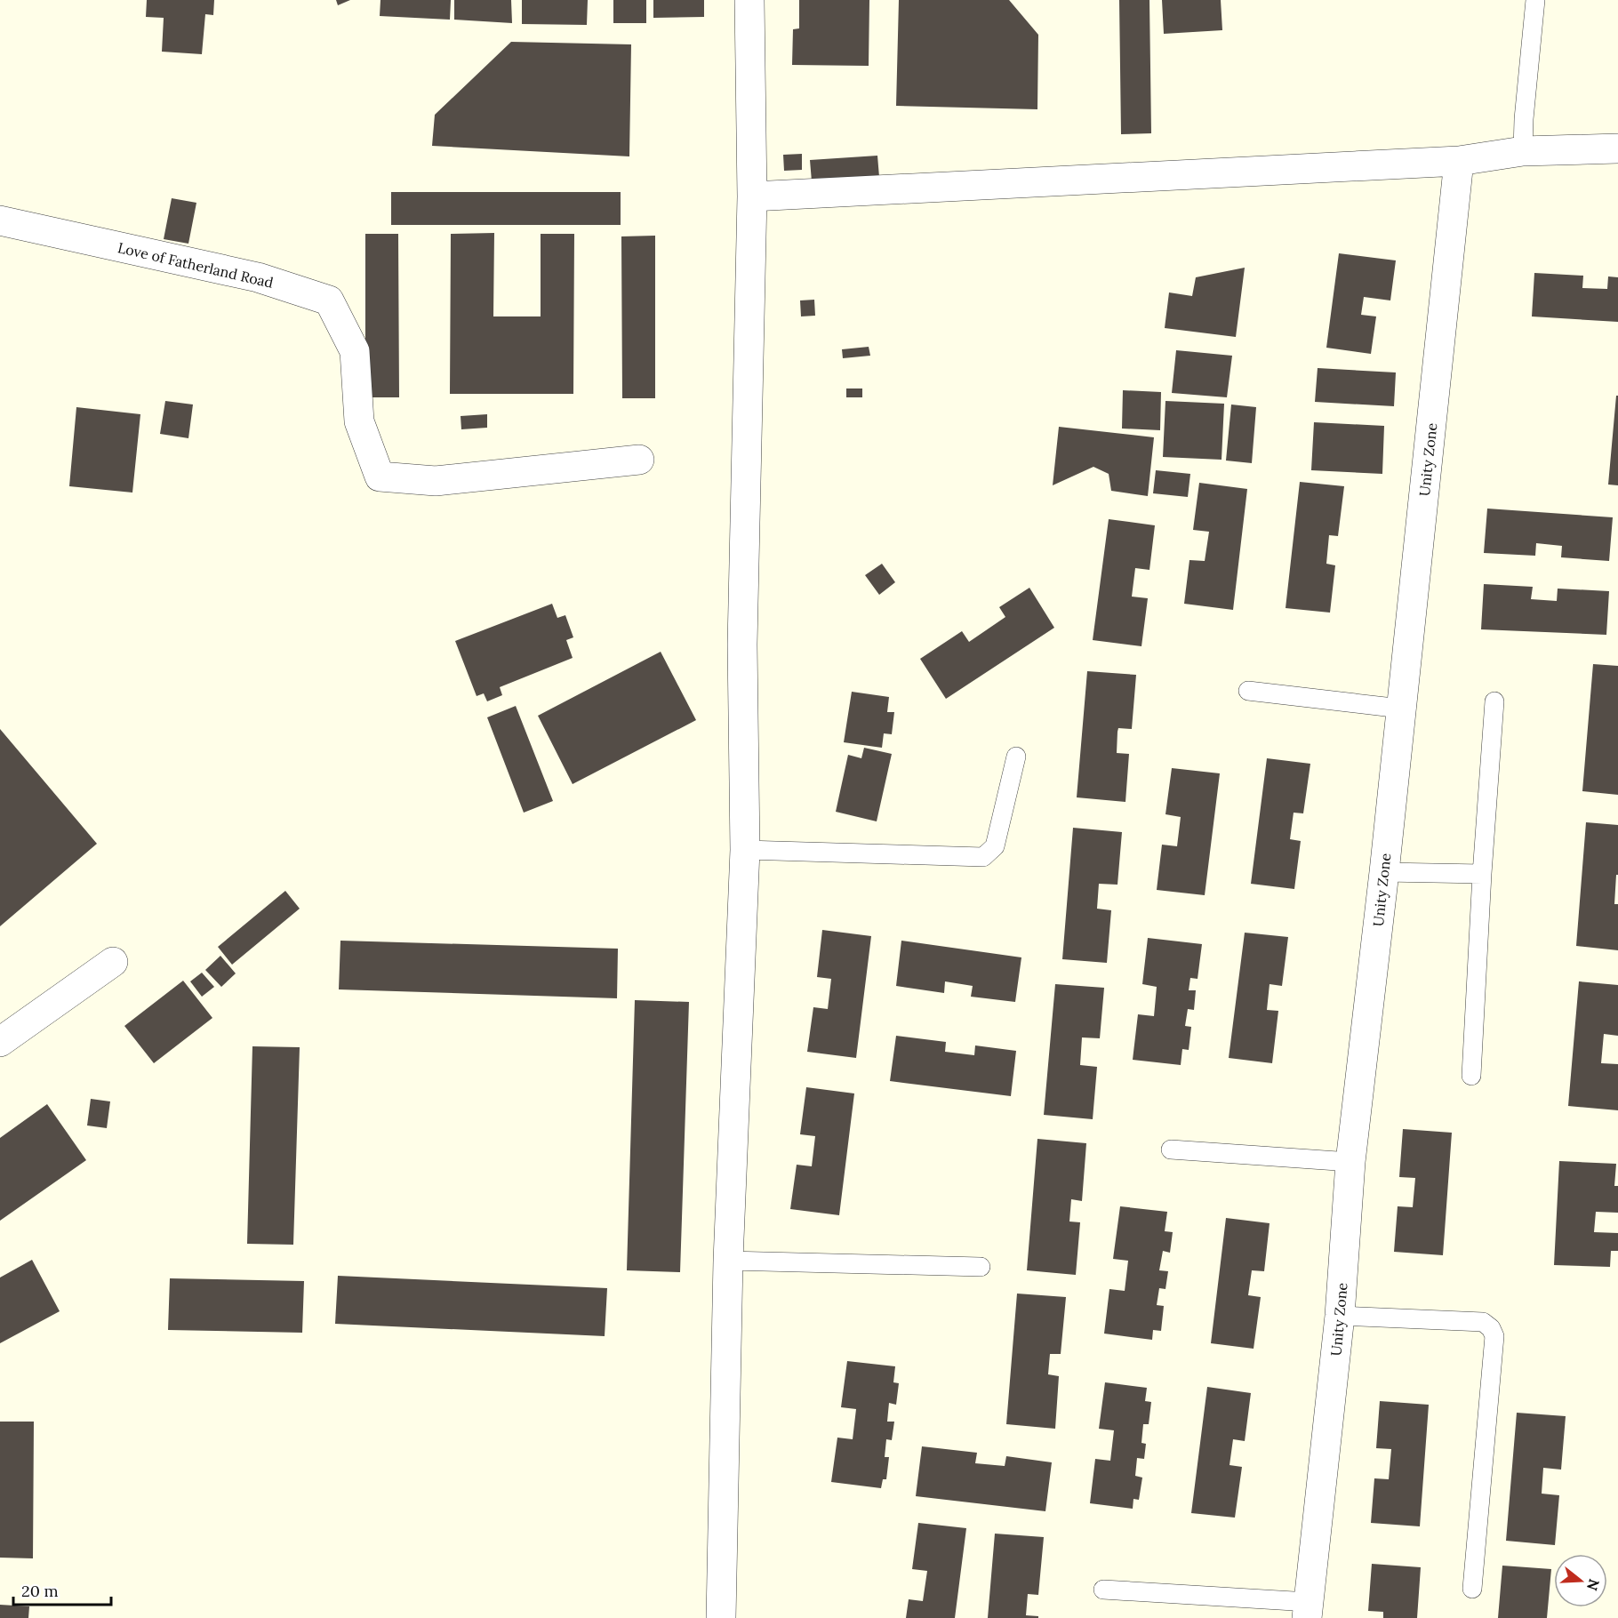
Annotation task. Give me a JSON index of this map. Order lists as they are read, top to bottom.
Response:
{
  "streets": {
    "street": ["Love of Fatherland Road", "Unity Zone"]
  },
  "scale_bar": "20 m",
  "north": "right"
}
